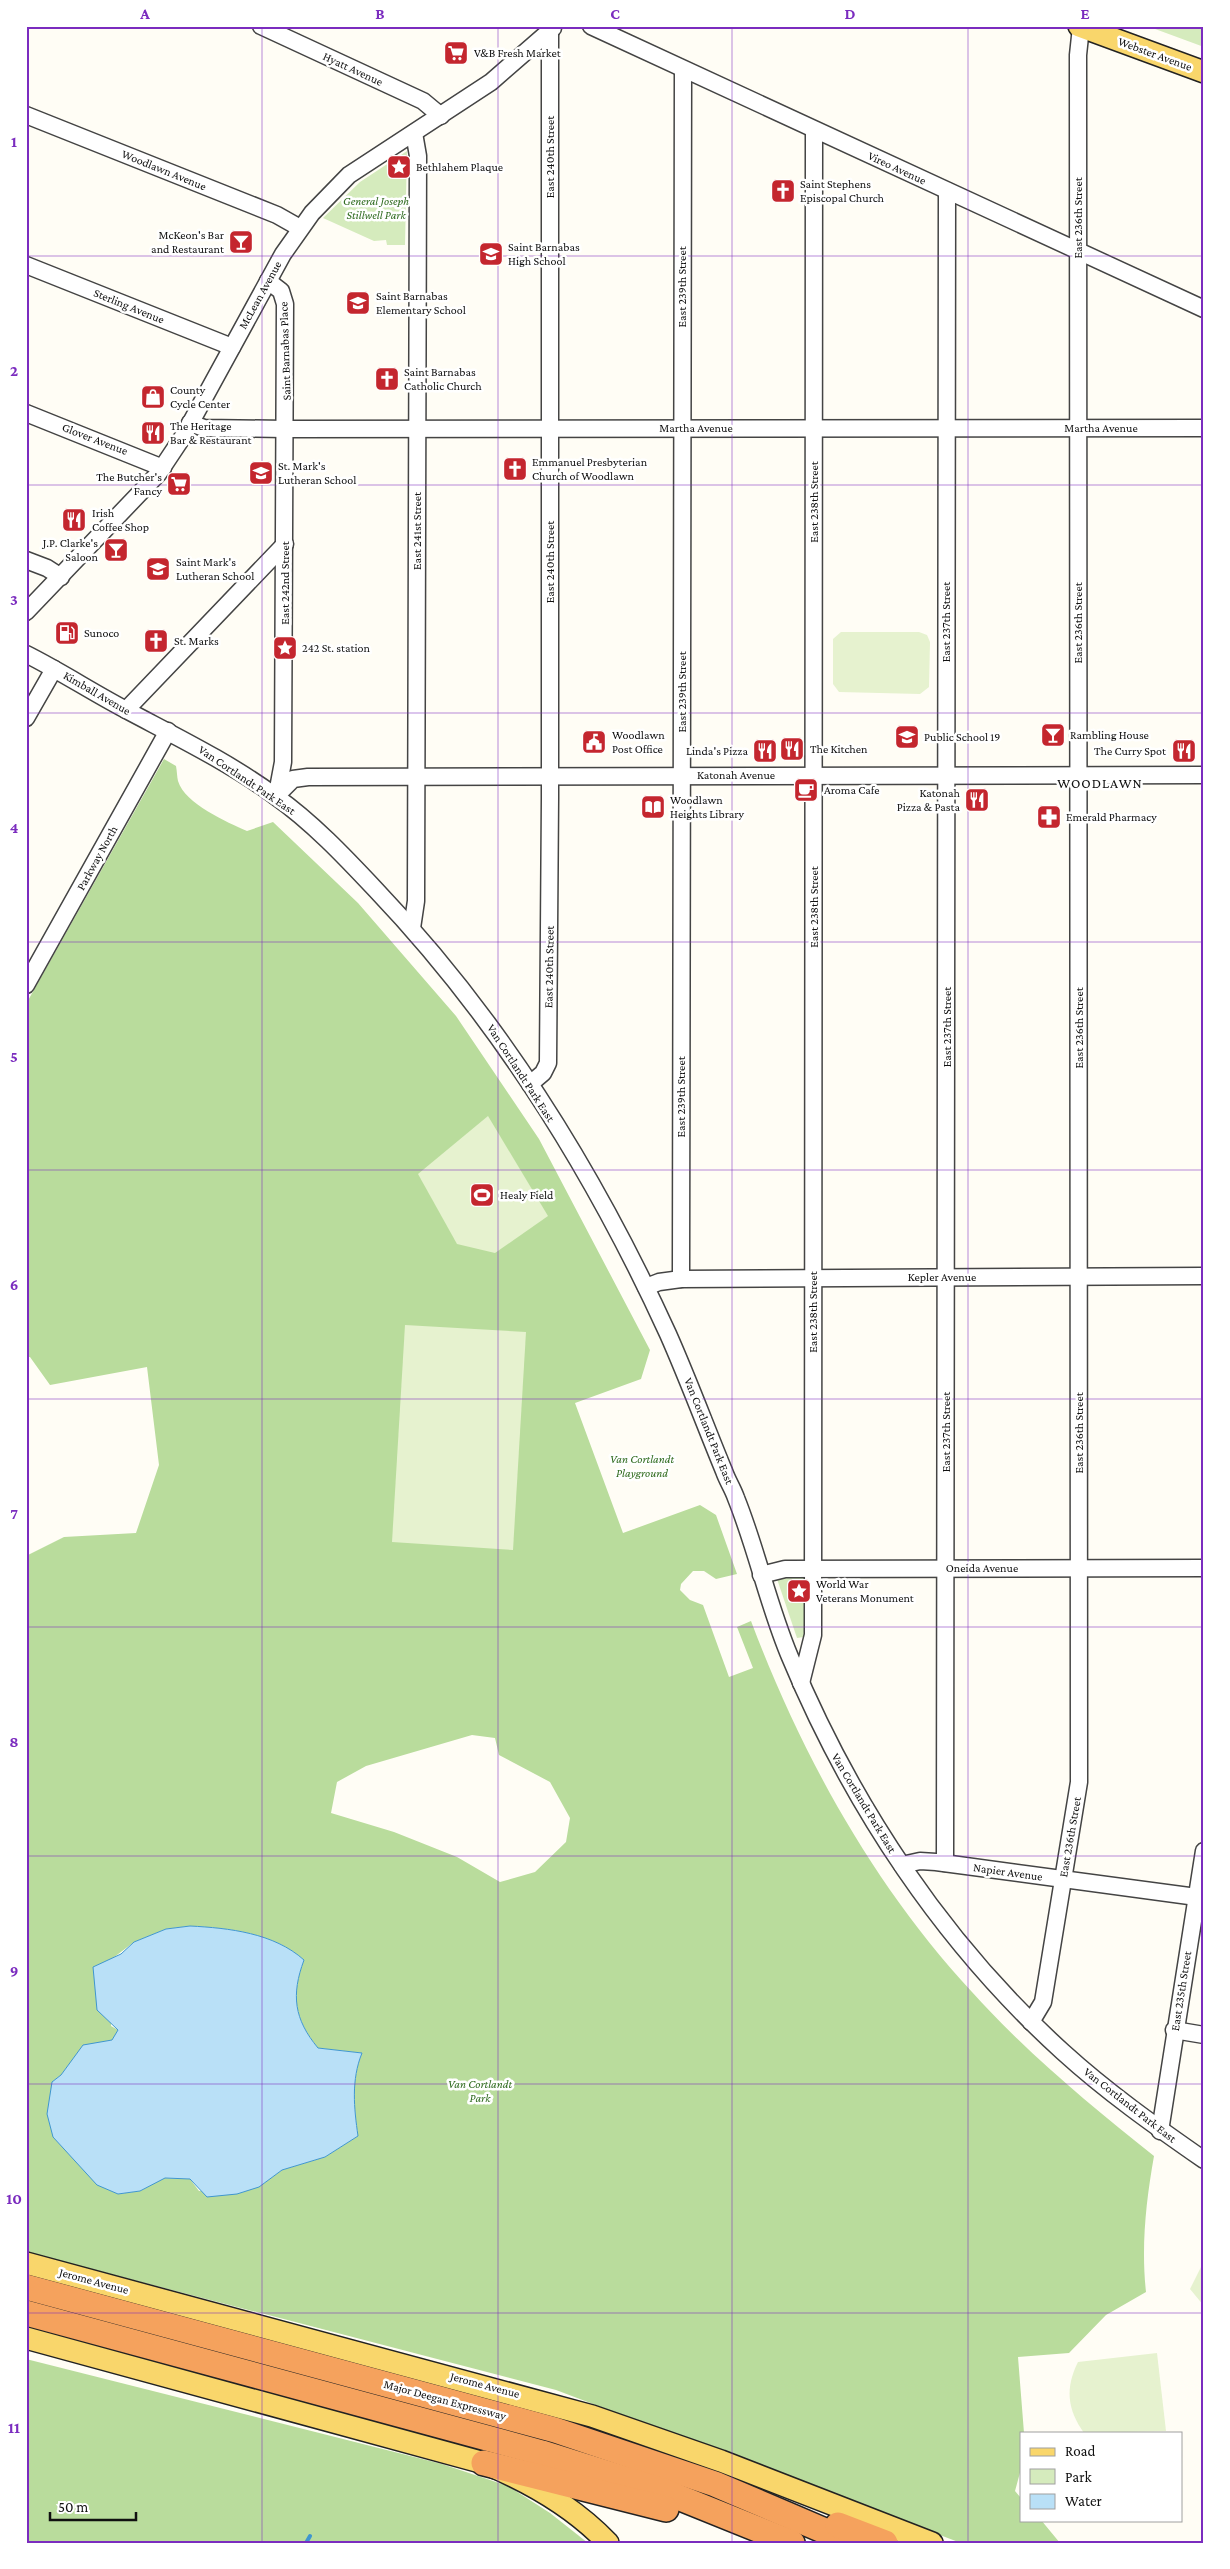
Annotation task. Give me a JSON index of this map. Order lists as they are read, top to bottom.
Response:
{
  "streets": {
    "highway": ["Major Deegan Expressway"],
    "main road": ["Webster Avenue", "Jerome Avenue"],
    "street": [
      "Hyatt Avenue",
      "East 240th Street",
      "Vireo Avenue",
      "Woodlawn Avenue",
      "East 236th Street",
      "East 239th Street",
      "McLean Avenue",
      "Sterling Avenue",
      "Saint Barnabas Place",
      "Martha Avenue",
      "Glover Avenue",
      "East 238th Street",
      "East 241st Street",
      "East 242nd Street",
      "East 237th Street",
      "Kimball Avenue",
      "Katonah Avenue",
      "Van Cortlandt Park East",
      "Parkway North",
      "Kepler Avenue",
      "Oneida Avenue",
      "Napier Avenue",
      "East 235th Street"
    ]
  },
  "crossings": [
    ["Webster Avenue", "East 236th Street"],
    ["Hyatt Avenue", "McLean Avenue"],
    ["East 240th Street", "McLean Avenue"],
    ["East 240th Street", "Martha Avenue"],
    ["East 240th Street", "Katonah Avenue"],
    ["East 240th Street", "Van Cortlandt Park East"],
    ["Vireo Avenue", "East 236th Street"],
    ["Vireo Avenue", "East 239th Street"],
    ["Vireo Avenue", "East 238th Street"],
    ["Vireo Avenue", "East 237th Street"],
    ["Woodlawn Avenue", "McLean Avenue"],
    ["East 236th Street", "Martha Avenue"],
    ["East 236th Street", "Katonah Avenue"],
    ["East 236th Street", "Van Cortlandt Park East"],
    ["East 236th Street", "Kepler Avenue"],
    ["East 236th Street", "Oneida Avenue"],
    ["East 236th Street", "Napier Avenue"],
    ["East 239th Street", "Martha Avenue"],
    ["East 239th Street", "Katonah Avenue"],
    ["East 239th Street", "Kepler Avenue"],
    ["McLean Avenue", "Sterling Avenue"],
    ["McLean Avenue", "Saint Barnabas Place"],
    ["McLean Avenue", "Martha Avenue"],
    ["McLean Avenue", "Glover Avenue"],
    ["McLean Avenue", "East 241st Street"],
    ["Saint Barnabas Place", "Martha Avenue"],
    ["Saint Barnabas Place", "East 242nd Street"],
    ["Martha Avenue", "East 238th Street"],
    ["Martha Avenue", "East 241st Street"],
    ["Martha Avenue", "East 242nd Street"],
    ["Martha Avenue", "East 237th Street"],
    ["East 238th Street", "Katonah Avenue"],
    ["East 238th Street", "Van Cortlandt Park East"],
    ["East 238th Street", "Kepler Avenue"],
    ["East 238th Street", "Oneida Avenue"],
    ["East 241st Street", "Katonah Avenue"],
    ["East 241st Street", "Van Cortlandt Park East"],
    ["East 242nd Street", "Katonah Avenue"],
    ["East 242nd Street", "Van Cortlandt Park East"],
    ["East 237th Street", "Katonah Avenue"],
    ["East 237th Street", "Kepler Avenue"],
    ["East 237th Street", "Oneida Avenue"],
    ["East 237th Street", "Napier Avenue"],
    ["Kimball Avenue", "Van Cortlandt Park East"],
    ["Kimball Avenue", "Parkway North"],
    ["Katonah Avenue", "Van Cortlandt Park East"],
    ["Van Cortlandt Park East", "Parkway North"],
    ["Van Cortlandt Park East", "Oneida Avenue"],
    ["Van Cortlandt Park East", "Napier Avenue"],
    ["Van Cortlandt Park East", "East 235th Street"],
    ["Napier Avenue", "East 235th Street"]
  ],
  "districts": ["WOODLAWN"],
  "parks": ["General Joseph Stillwell Park", "Van Cortlandt Playground", "Van Cortlandt Park"],
  "places": {
    "supermarket": ["V&B Fresh Market", "The Butcher's Fancy"],
    "place": ["Bethlahem Plaque", "242 St. station", "World War Veterans Monument"],
    "church": [
      "Saint Stephens Episcopal Church",
      "Saint Barnabas Catholic Church",
      "Emmanuel Presbyterian Church of Woodlawn",
      "St. Marks"
    ],
    "bar": ["McKeon's Bar and Restaurant", "J.P. Clarke's Saloon", "Rambling House"],
    "school or university": [
      "Saint Barnabas High School",
      "Saint Barnabas Elementary School",
      "St. Mark's Lutheran School",
      "Saint Mark's Lutheran School",
      "Public School 19"
    ],
    "shop": ["County Cycle Center"],
    "restaurant": [
      "The Heritage Bar & Restaurant",
      "Irish Coffee Shop",
      "The Kitchen",
      "Linda's Pizza",
      "The Curry Spot",
      "Katonah Pizza & Pasta"
    ],
    "fuel station": ["Sunoco"],
    "public building": ["Woodlawn Post Office"],
    "cafe": ["Aroma Cafe"],
    "library": ["Woodlawn Heights Library"],
    "pharmacy": ["Emerald Pharmacy"],
    "sports": ["Healy Field"]
  },
  "legend": ["Road", "Park", "Water"],
  "scale_bar": "50 m",
  "grid": {
    "columns": [
      "A",
      "B",
      "C",
      "D",
      "E"
    ],
    "rows": [
      "1",
      "2",
      "3",
      "4",
      "5",
      "6",
      "7",
      "8",
      "9",
      "10",
      "11"
    ]
  }
}
